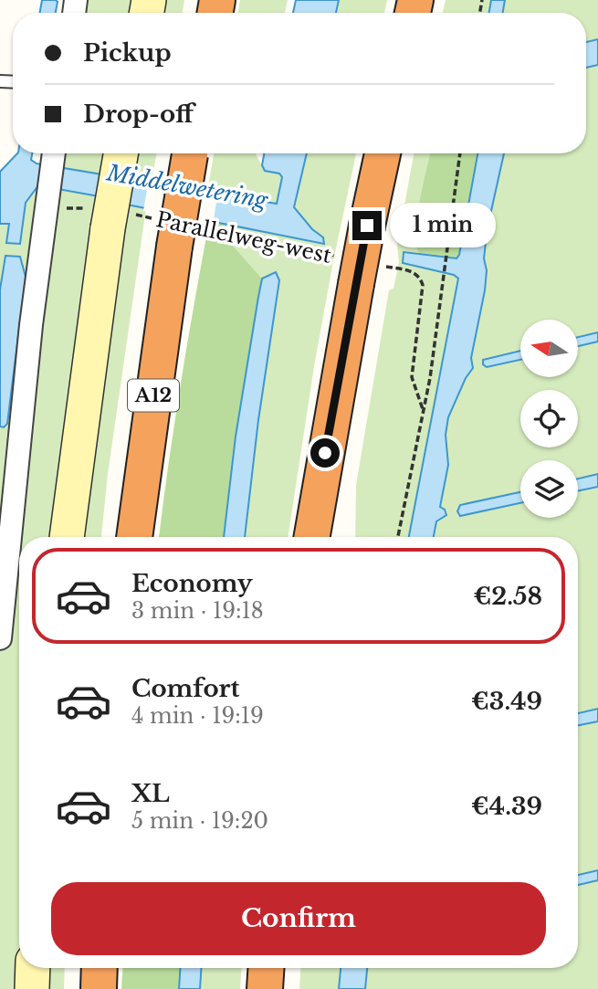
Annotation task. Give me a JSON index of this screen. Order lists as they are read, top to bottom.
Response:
{
  "streets": {
    "highway": ["A12"],
    "path": ["Parallelweg-west"]
  },
  "crossings": [
    ["Parallelweg-west", "A12"]
  ],
  "water": ["Middelwetering"],
  "north": "left",
  "page": {
    "banner": ["Pickup", "Drop-off"],
    "bubble": "1 min",
    "list": [
      {
        "name": "Economy",
        "note": "3 min · 19:18",
        "value": "€2.58"
      },
      {
        "name": "Comfort",
        "note": "4 min · 19:19",
        "value": "€3.49"
      },
      {
        "name": "XL",
        "note": "5 min · 19:20",
        "value": "€4.39"
      }
    ],
    "buttons": "Confirm"
  }
}
